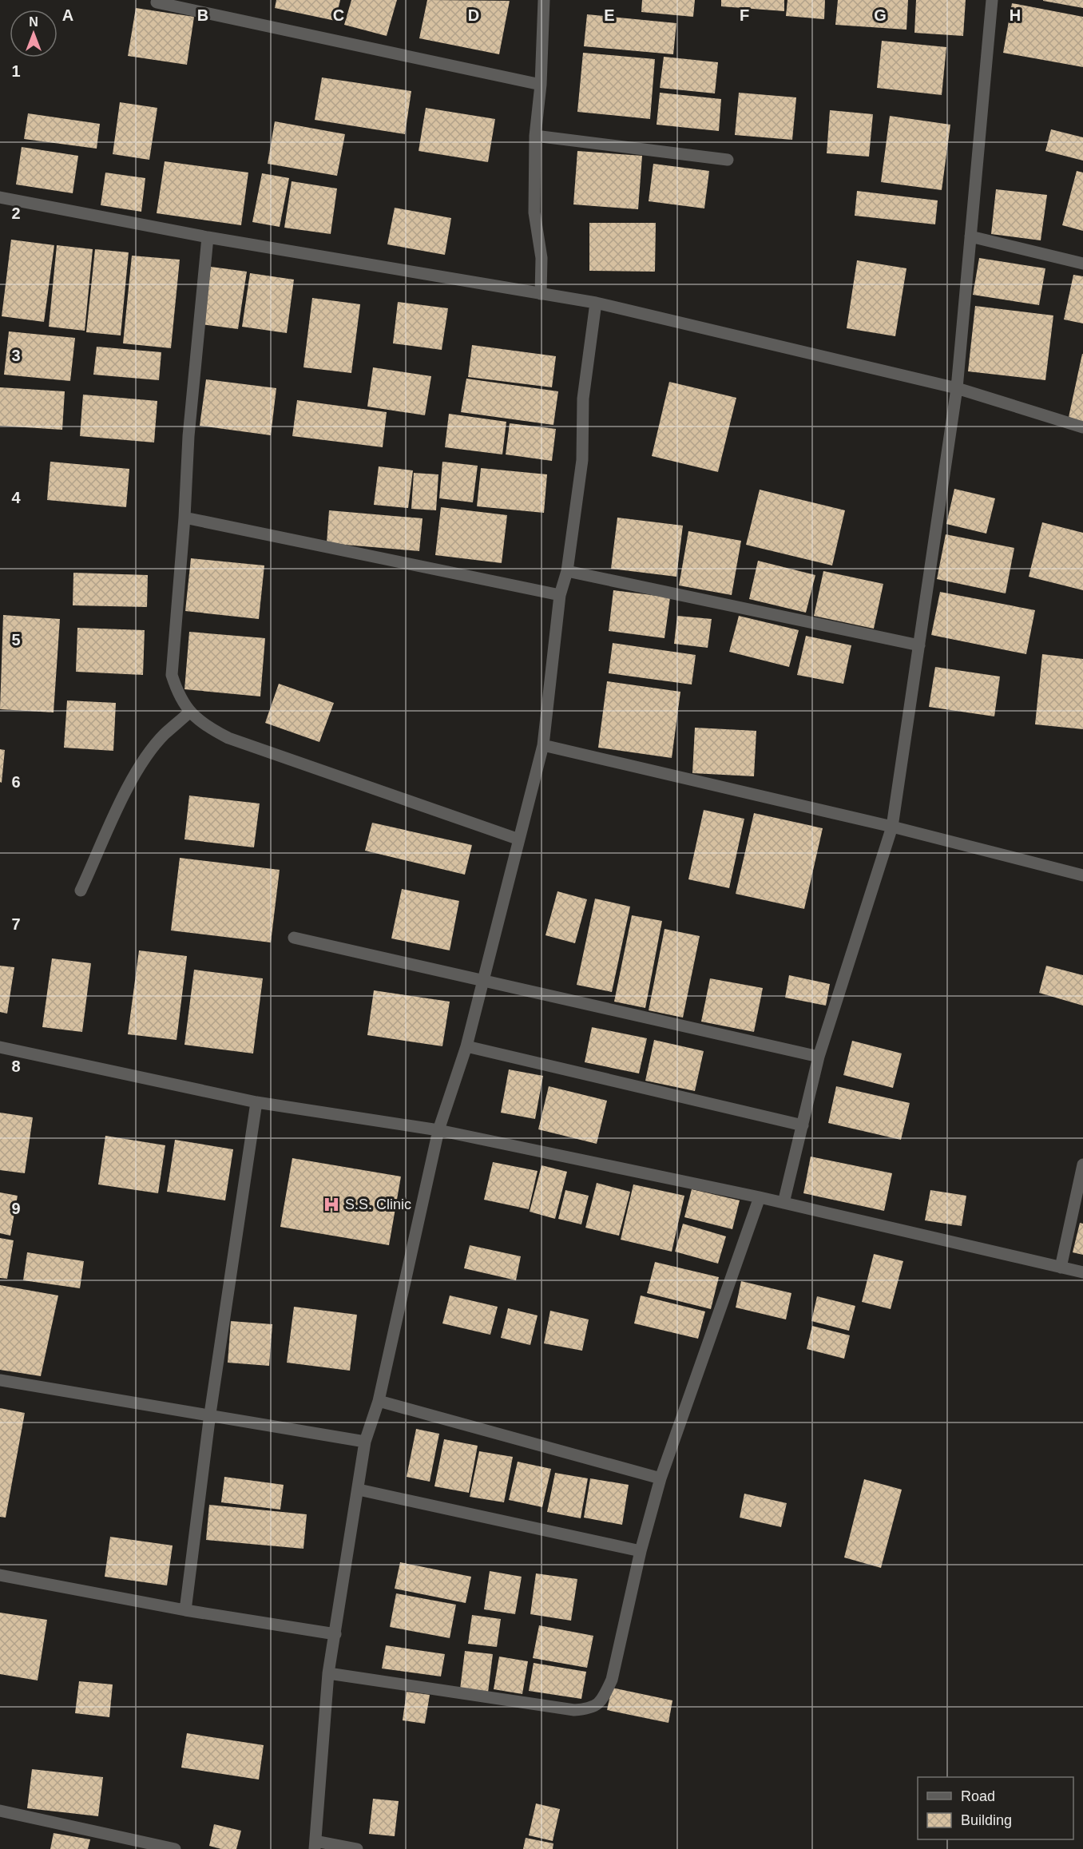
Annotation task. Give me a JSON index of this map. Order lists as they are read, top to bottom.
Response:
{
  "places": {
    "hospital": ["S.S. Clinic"]
  },
  "legend": ["Road", "Building"],
  "north": "top",
  "grid": {
    "columns": [
      "A",
      "B",
      "C",
      "D",
      "E",
      "F",
      "G",
      "H"
    ],
    "rows": [
      "1",
      "2",
      "3",
      "4",
      "5",
      "6",
      "7",
      "8",
      "9"
    ]
  }
}
